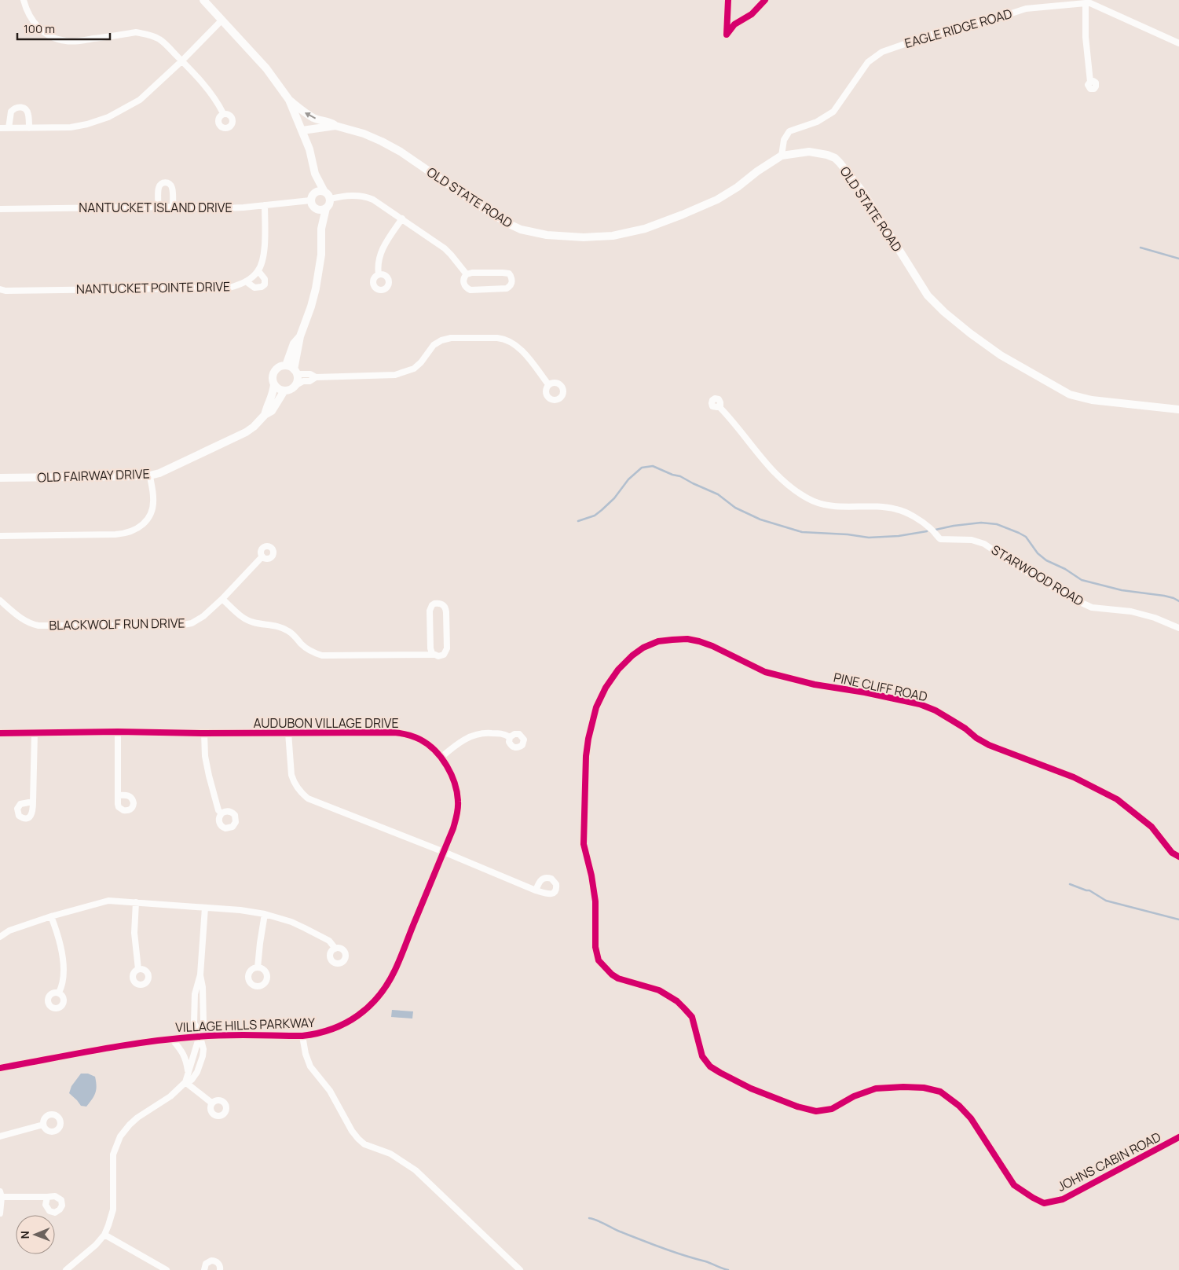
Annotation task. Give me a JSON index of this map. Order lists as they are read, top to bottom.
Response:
{
  "streets": {
    "street": [
      "EAGLE RIDGE ROAD",
      "OLD STATE ROAD",
      "NANTUCKET ISLAND DRIVE",
      "NANTUCKET POINTE DRIVE",
      "OLD FAIRWAY DRIVE",
      "STARWOOD ROAD",
      "BLACKWOLF RUN DRIVE",
      "PINE CLIFF ROAD",
      "AUDUBON VILLAGE DRIVE",
      "VILLAGE HILLS PARKWAY",
      "JOHNS CABIN ROAD"
    ]
  },
  "crossings": [
    ["EAGLE RIDGE ROAD", "OLD STATE ROAD"],
    ["PINE CLIFF ROAD", "JOHNS CABIN ROAD"],
    ["AUDUBON VILLAGE DRIVE", "VILLAGE HILLS PARKWAY"]
  ],
  "scale_bar": "100 m",
  "north": "left"
}
